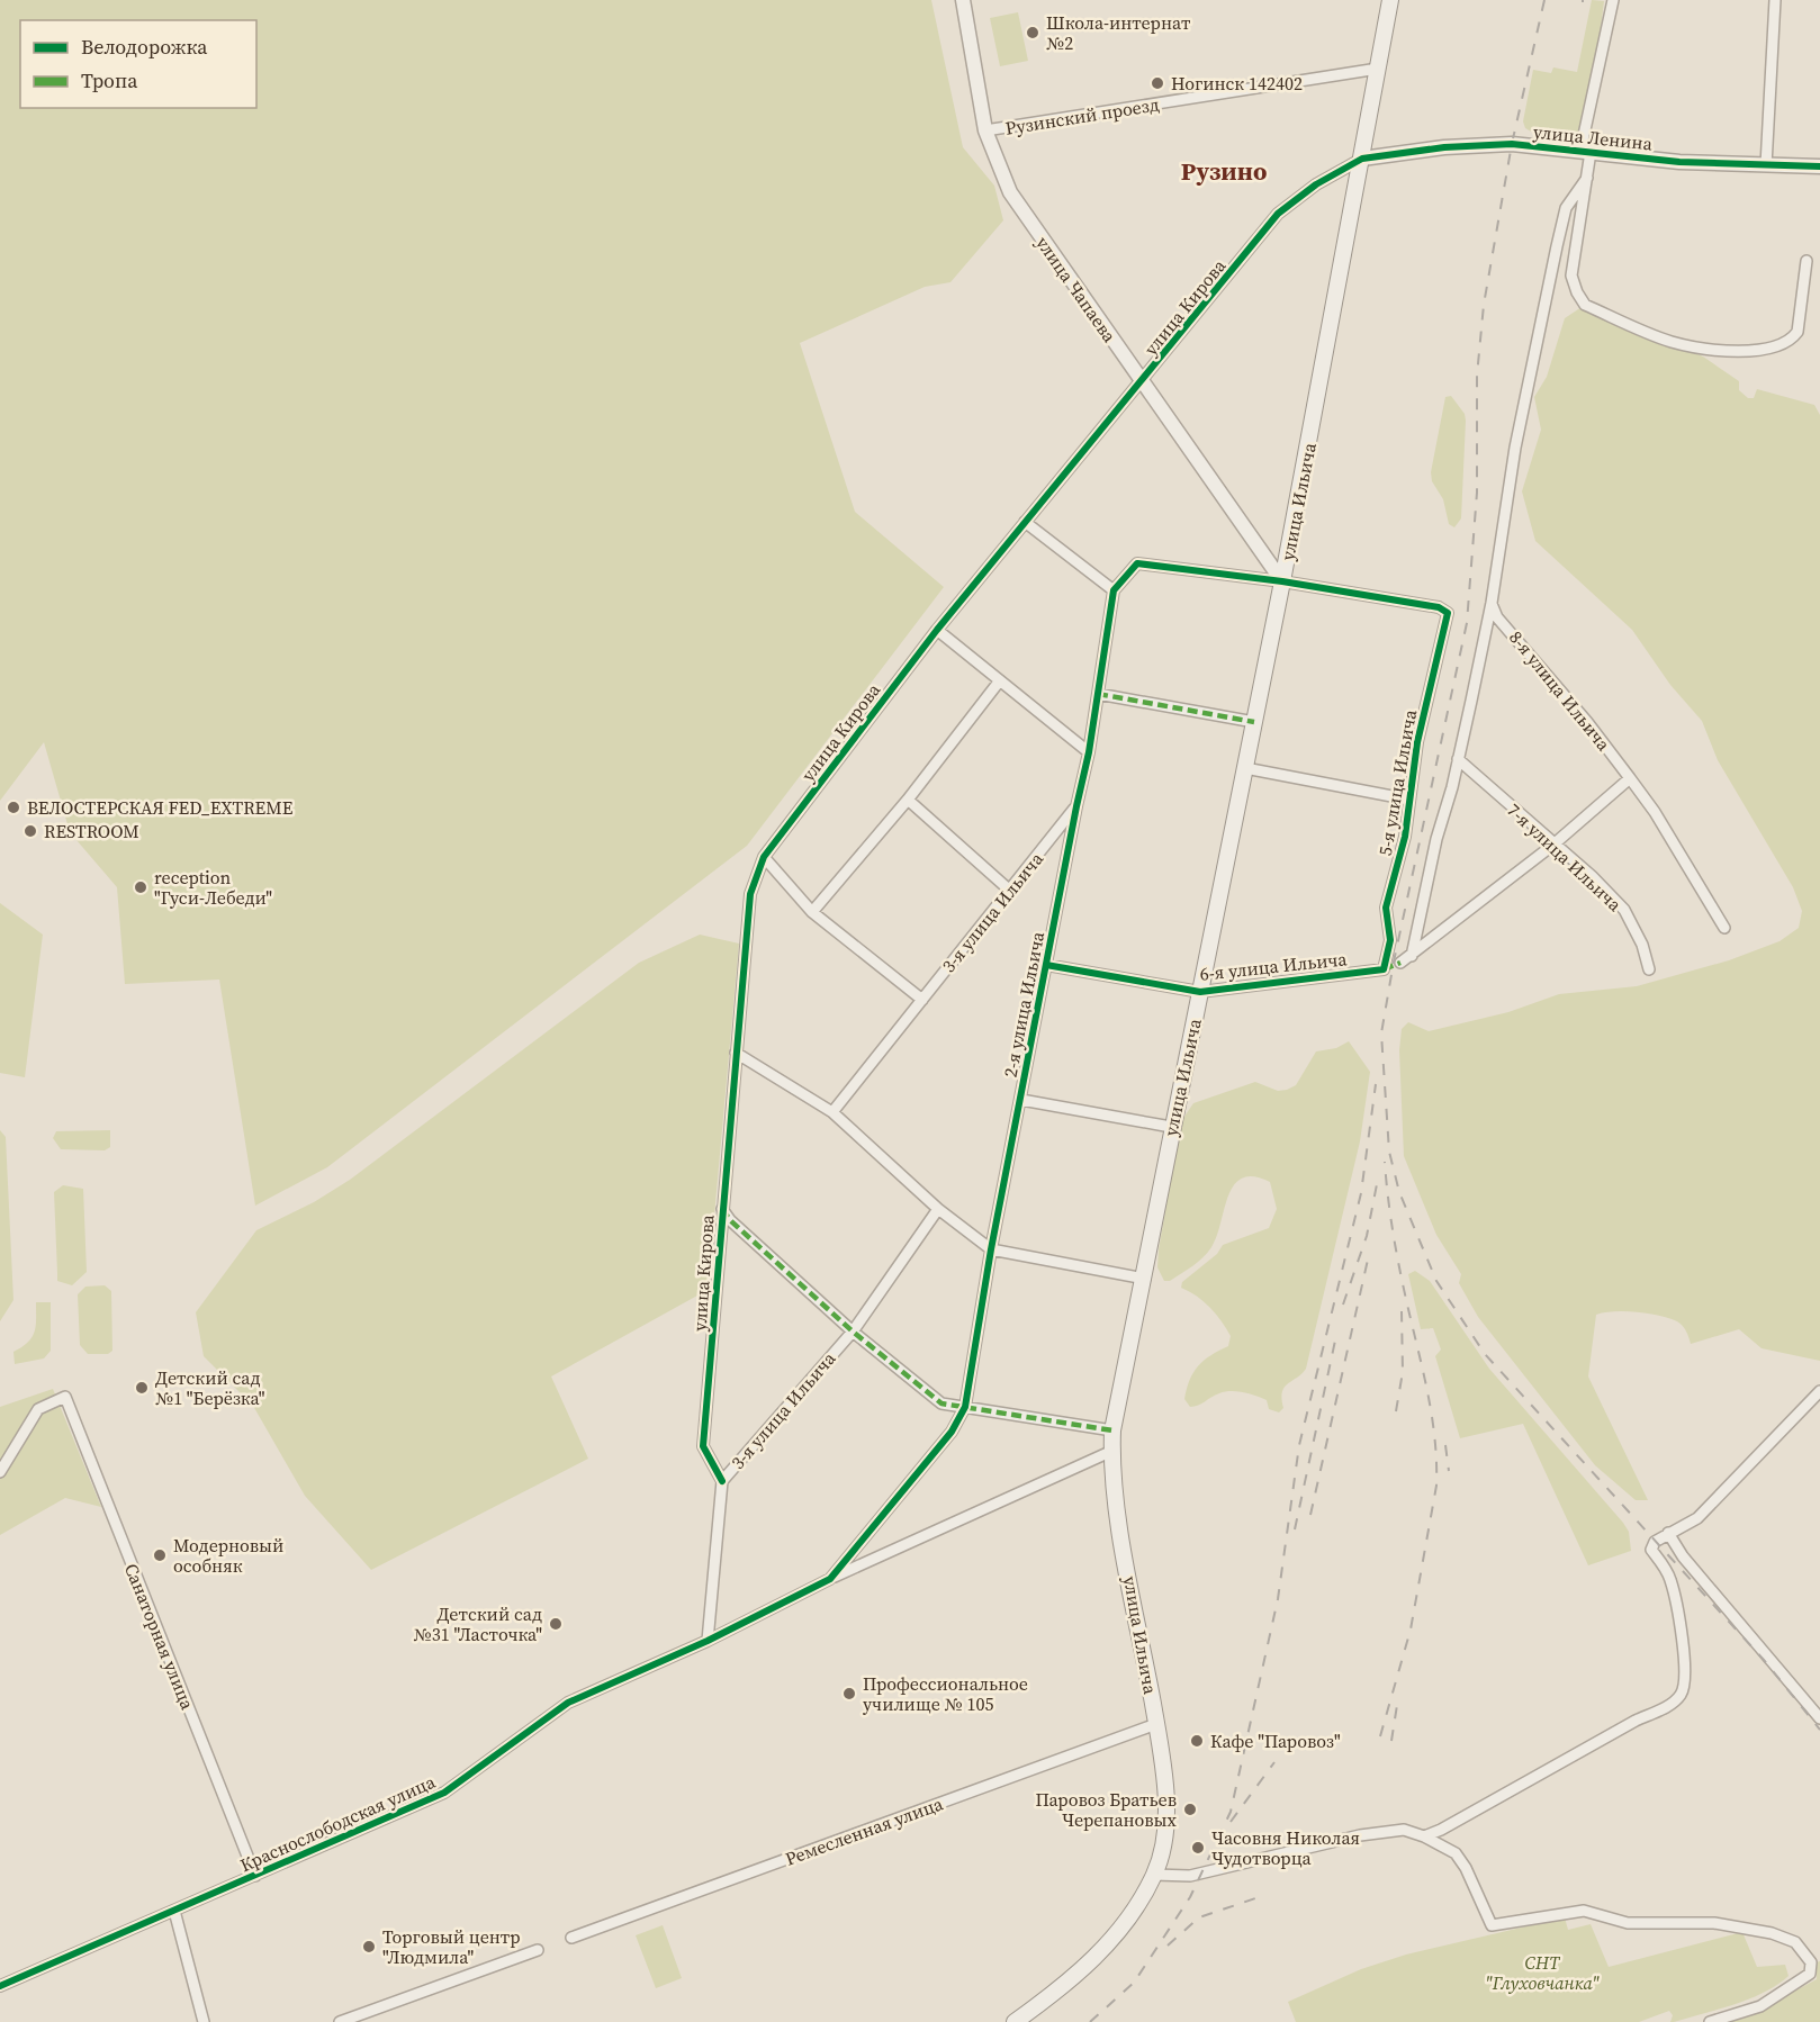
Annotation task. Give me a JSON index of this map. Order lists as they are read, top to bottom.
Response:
{
  "streets": {
    "main road": ["улица Ильича"],
    "street": [
      "Рузинский проезд",
      "улица Ленина",
      "улица Чапаева",
      "улица Кирова",
      "8-я улица Ильича",
      "5-я улица Ильича",
      "7-я улица Ильича",
      "3-я улица Ильича",
      "6-я улица Ильича",
      "2-я улица Ильича",
      "Санаторная улица",
      "Краснослободская улица",
      "Ремесленная улица"
    ]
  },
  "crossings": [
    ["Рузинский проезд", "улица Чапаева"],
    ["Рузинский проезд", "улица Ильича"],
    ["улица Ленина", "улица Кирова"],
    ["улица Ленина", "улица Ильича"],
    ["улица Чапаева", "улица Кирова"],
    ["улица Чапаева", "улица Ильича"],
    ["улица Чапаева", "5-я улица Ильича"],
    ["улица Кирова", "улица Ильича"],
    ["улица Кирова", "3-я улица Ильича"],
    ["улица Ильича", "5-я улица Ильича"],
    ["улица Ильича", "6-я улица Ильича"],
    ["улица Ильича", "Ремесленная улица"],
    ["5-я улица Ильича", "6-я улица Ильича"],
    ["3-я улица Ильича", "2-я улица Ильича"],
    ["3-я улица Ильича", "Краснослободская улица"],
    ["6-я улица Ильича", "2-я улица Ильича"],
    ["2-я улица Ильича", "Краснослободская улица"],
    ["Санаторная улица", "Краснослободская улица"]
  ],
  "districts": ["Рузино"],
  "parks": ["СНТ \"Глуховчанка\""],
  "places": [
    "Школа-интернат №2",
    "Ногинск 142402",
    "ВЕЛОСТЕРСКАЯ FED_EXTREME",
    "RESTROOM",
    "reception \"Гуси-Лебеди\"",
    "Детский сад №1 \"Берёзка\"",
    "Модерновый особняк",
    "Детский сад №31 \"Ласточка\"",
    "Профессиональное училище № 105",
    "Кафе \"Паровоз\"",
    "Паровоз Братьев Черепановых",
    "Часовня Николая Чудотворца",
    "Торговый центр \"Людмила\""
  ],
  "legend": ["Велодорожка", "Тропа"]
}
